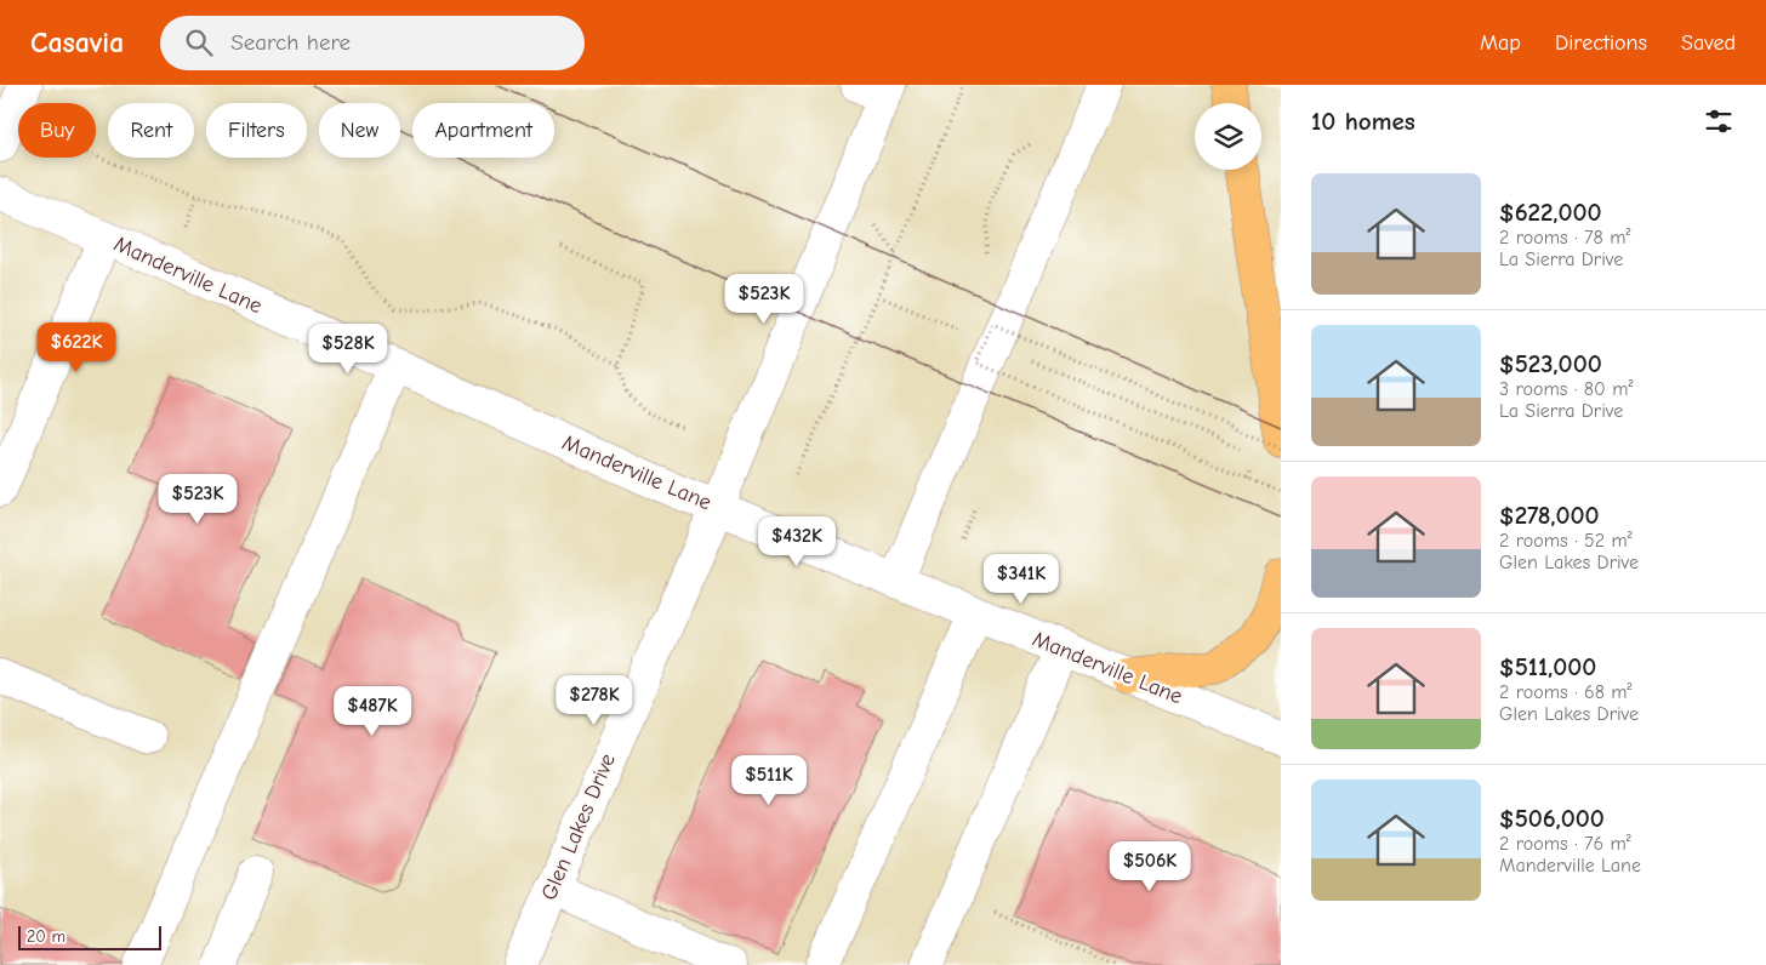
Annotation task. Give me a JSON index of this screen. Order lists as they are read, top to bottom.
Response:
{
  "streets": {
    "street": ["Manderville Lane", "Glen Lakes Drive"]
  },
  "crossings": [
    ["Manderville Lane", "Glen Lakes Drive"]
  ],
  "scale_bar": "20 m",
  "page": {
    "header": "Casavia",
    "search": "Search here",
    "nav": ["Map", "Directions", "Saved"],
    "heading": "10 homes",
    "chip": [
      "Buy",
      "Rent",
      "Filters",
      "New",
      "Apartment"
    ],
    "list": [
      {
        "name": "$622,000",
        "note": "2 rooms · 78 m² · La Sierra Drive"
      },
      {
        "name": "$523,000",
        "note": "3 rooms · 80 m² · La Sierra Drive"
      },
      {
        "name": "$278,000",
        "note": "2 rooms · 52 m² · Glen Lakes Drive"
      },
      {
        "name": "$511,000",
        "note": "2 rooms · 68 m² · Glen Lakes Drive"
      },
      {
        "name": "$506,000",
        "note": "2 rooms · 76 m² · Manderville Lane"
      }
    ],
    "price": [
      "$523K",
      "$622K",
      "$528K",
      "$523K",
      "$432K",
      "$341K",
      "$278K",
      "$487K",
      "$511K",
      "$506K"
    ],
    "scale": "20 m"
  }
}
